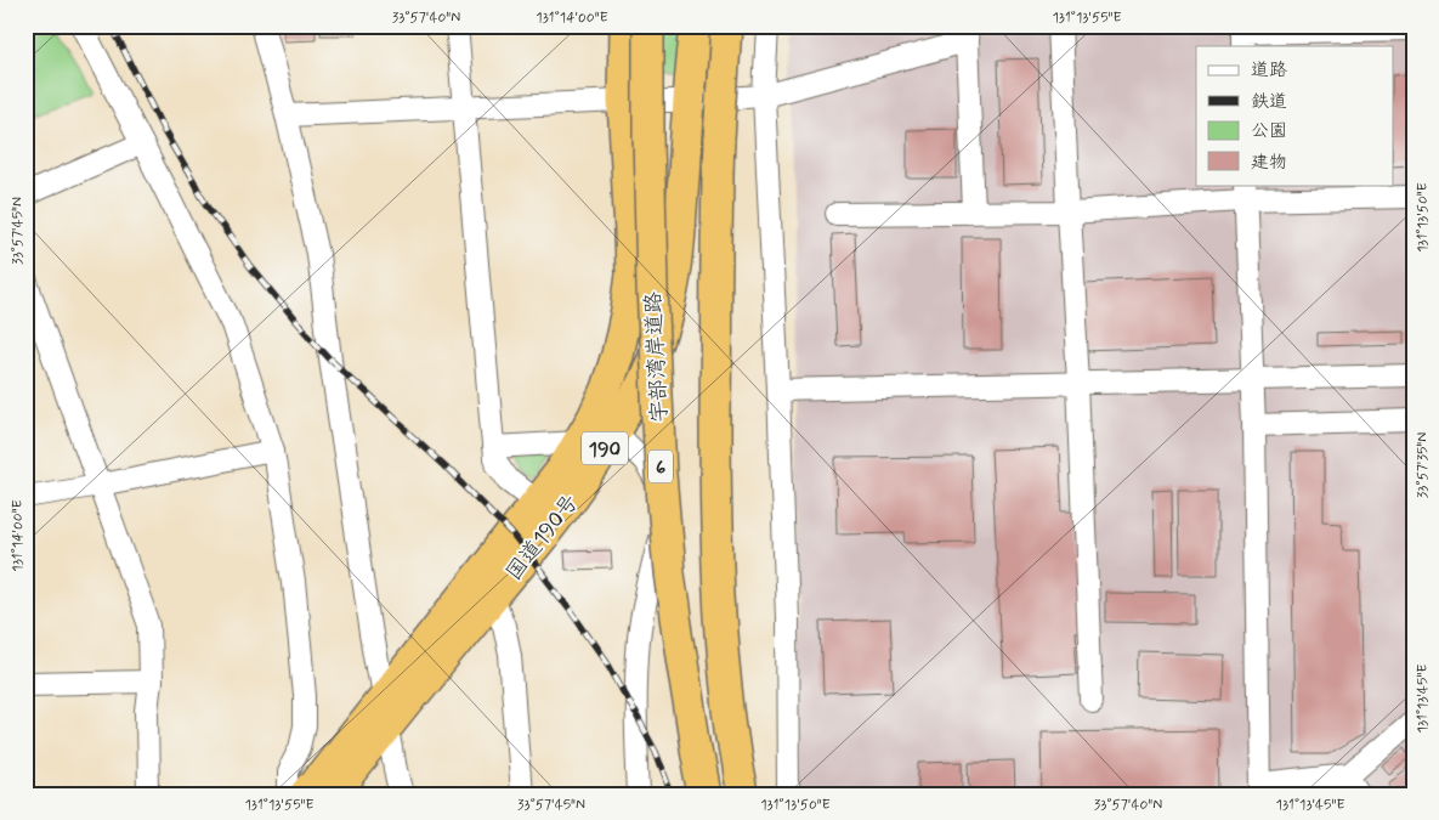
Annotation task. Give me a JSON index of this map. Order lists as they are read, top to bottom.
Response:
{
  "streets": {
    "highway": [
      "宇部湾岸道路",
      "190",
      "6",
      "国道190号"
    ]
  },
  "legend": [
    "道路",
    "鉄道",
    "公園",
    "建物"
  ],
  "coordinates": [
    "33°57'40\"N",
    "131°14'00\"E",
    "131°13'55\"E",
    "131°13'50\"E",
    "33°57'45\"N",
    "33°57'35\"N",
    "131°13'45\"E"
  ]
}
